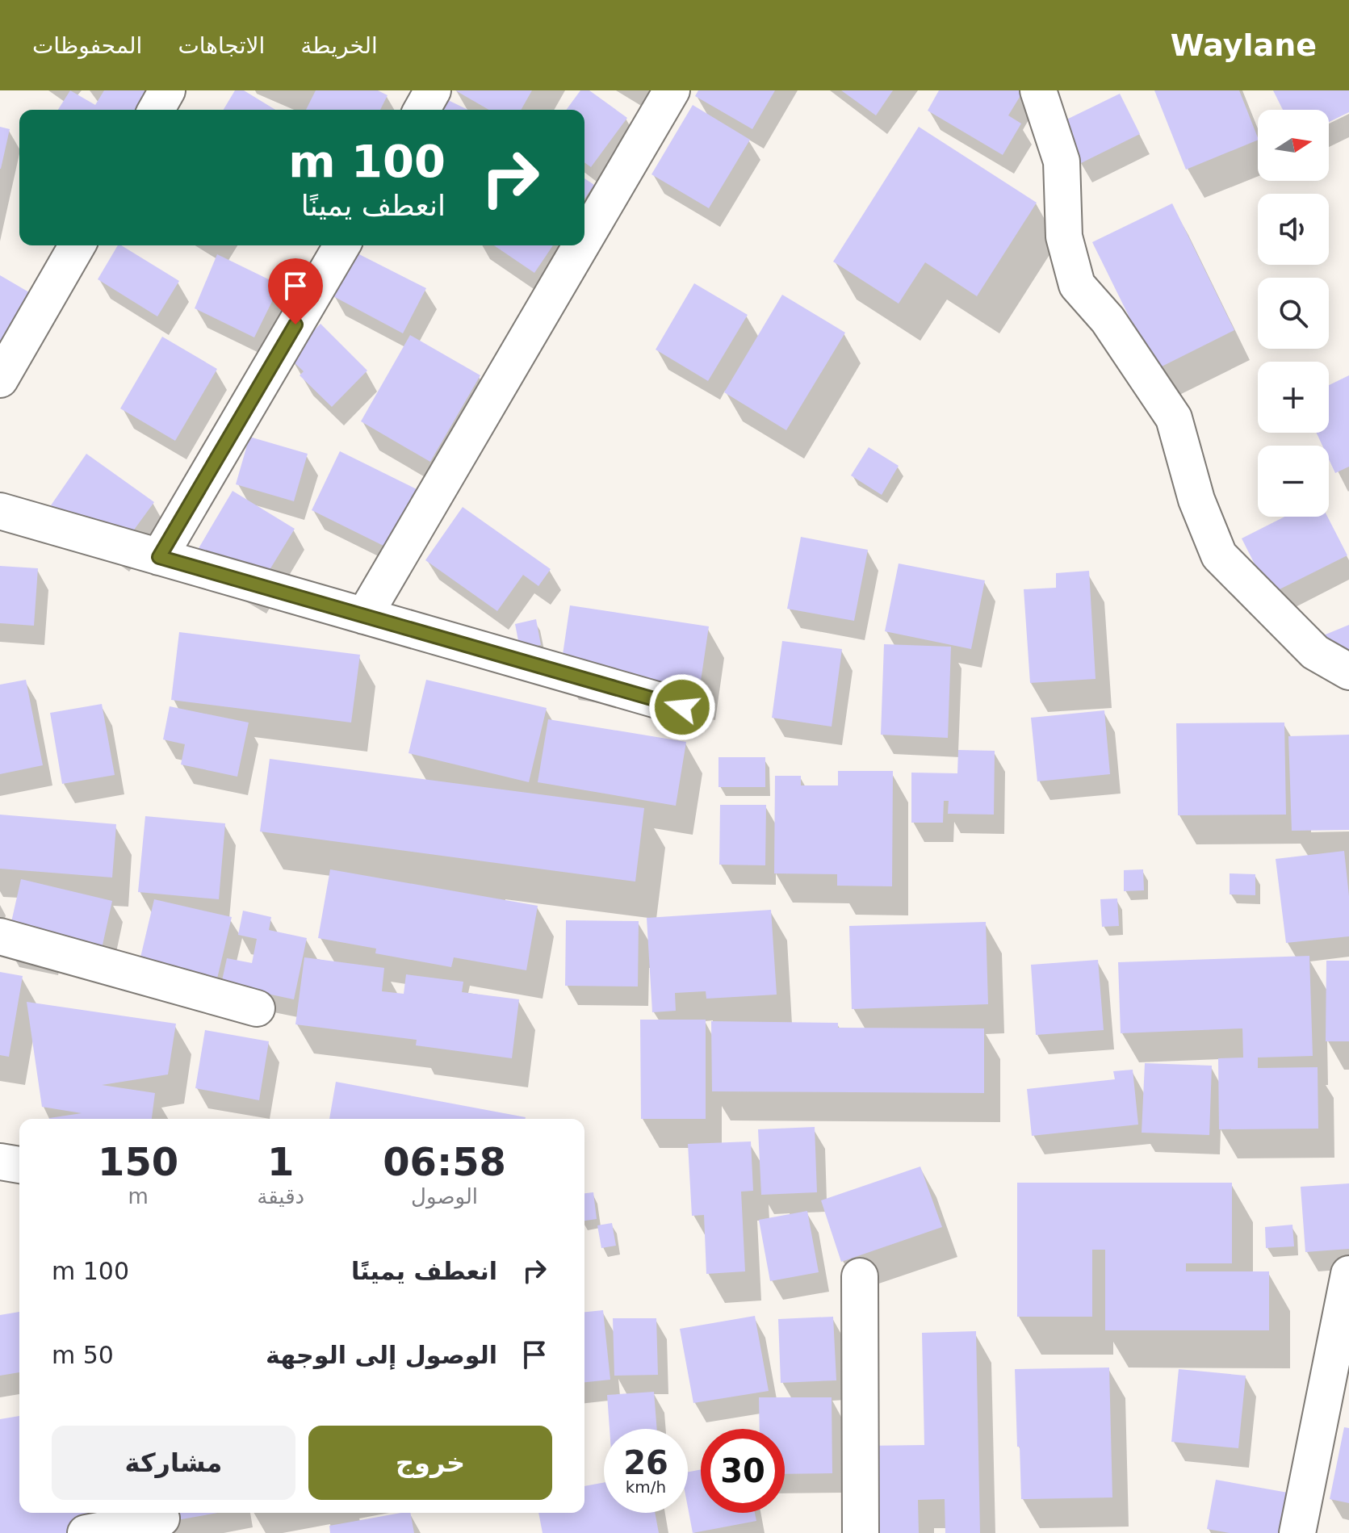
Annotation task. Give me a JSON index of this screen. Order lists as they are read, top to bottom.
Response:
{
  "north": "right",
  "page": {
    "header": "Waylane",
    "nav": ["الخريطة", "الاتجاهات", "المحفوظات"],
    "map_buttons": ["+", "−"],
    "turn": ["100 m", "انعطف يمينًا"],
    "eta": [
      "06:58",
      "الوصول",
      "1",
      "دقيقة",
      "150",
      "m"
    ],
    "list": [
      {
        "name": "انعطف يمينًا",
        "value": "100 m"
      },
      {
        "name": "الوصول إلى الوجهة",
        "value": "50 m"
      }
    ],
    "buttons": ["خروج", "مشاركة"],
    "speed": "26 km/h",
    "limit": "30"
  }
}
